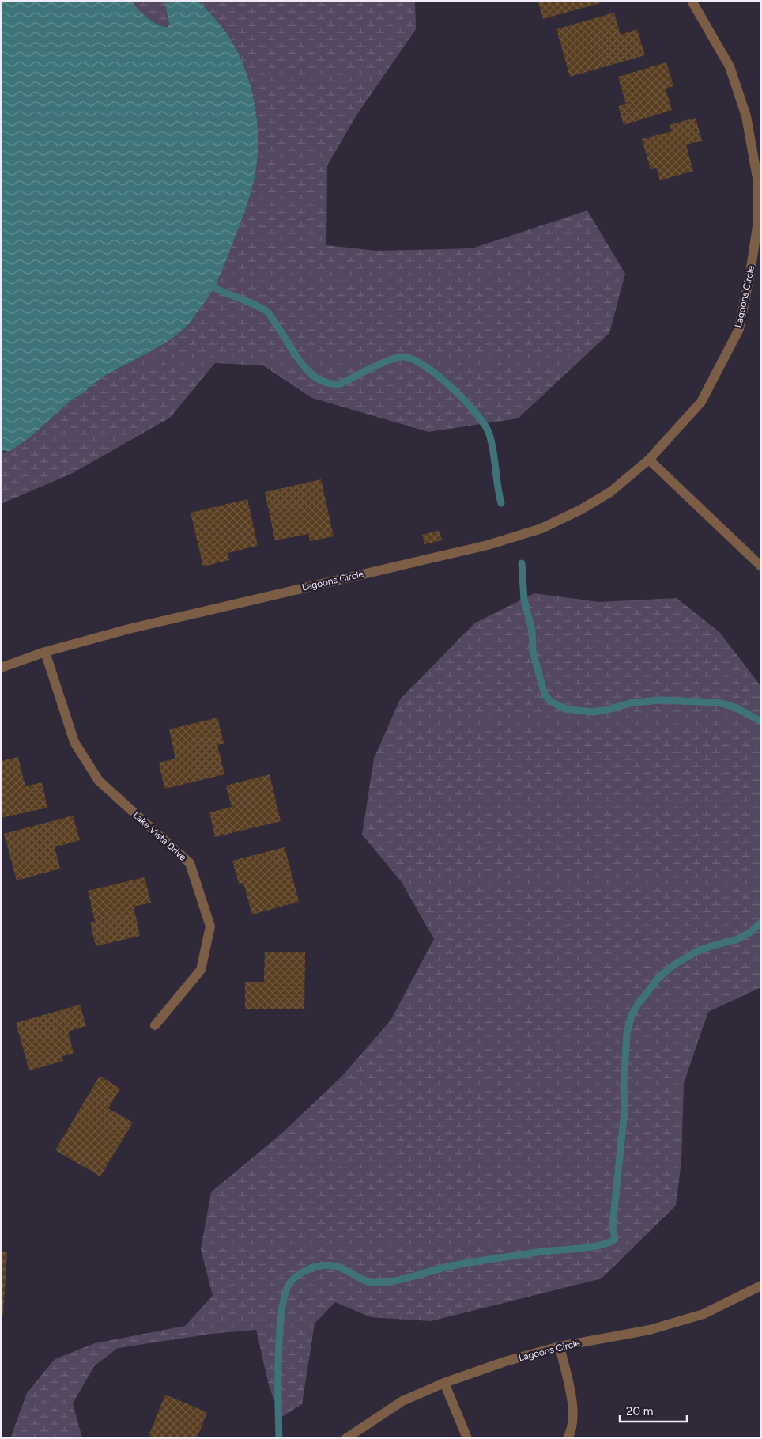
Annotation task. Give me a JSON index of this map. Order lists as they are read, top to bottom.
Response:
{
  "streets": {
    "street": ["Lagoons Circle", "Lake Vista Drive"]
  },
  "crossings": [
    ["Lagoons Circle", "Lake Vista Drive"]
  ],
  "scale_bar": "20 m"
}
